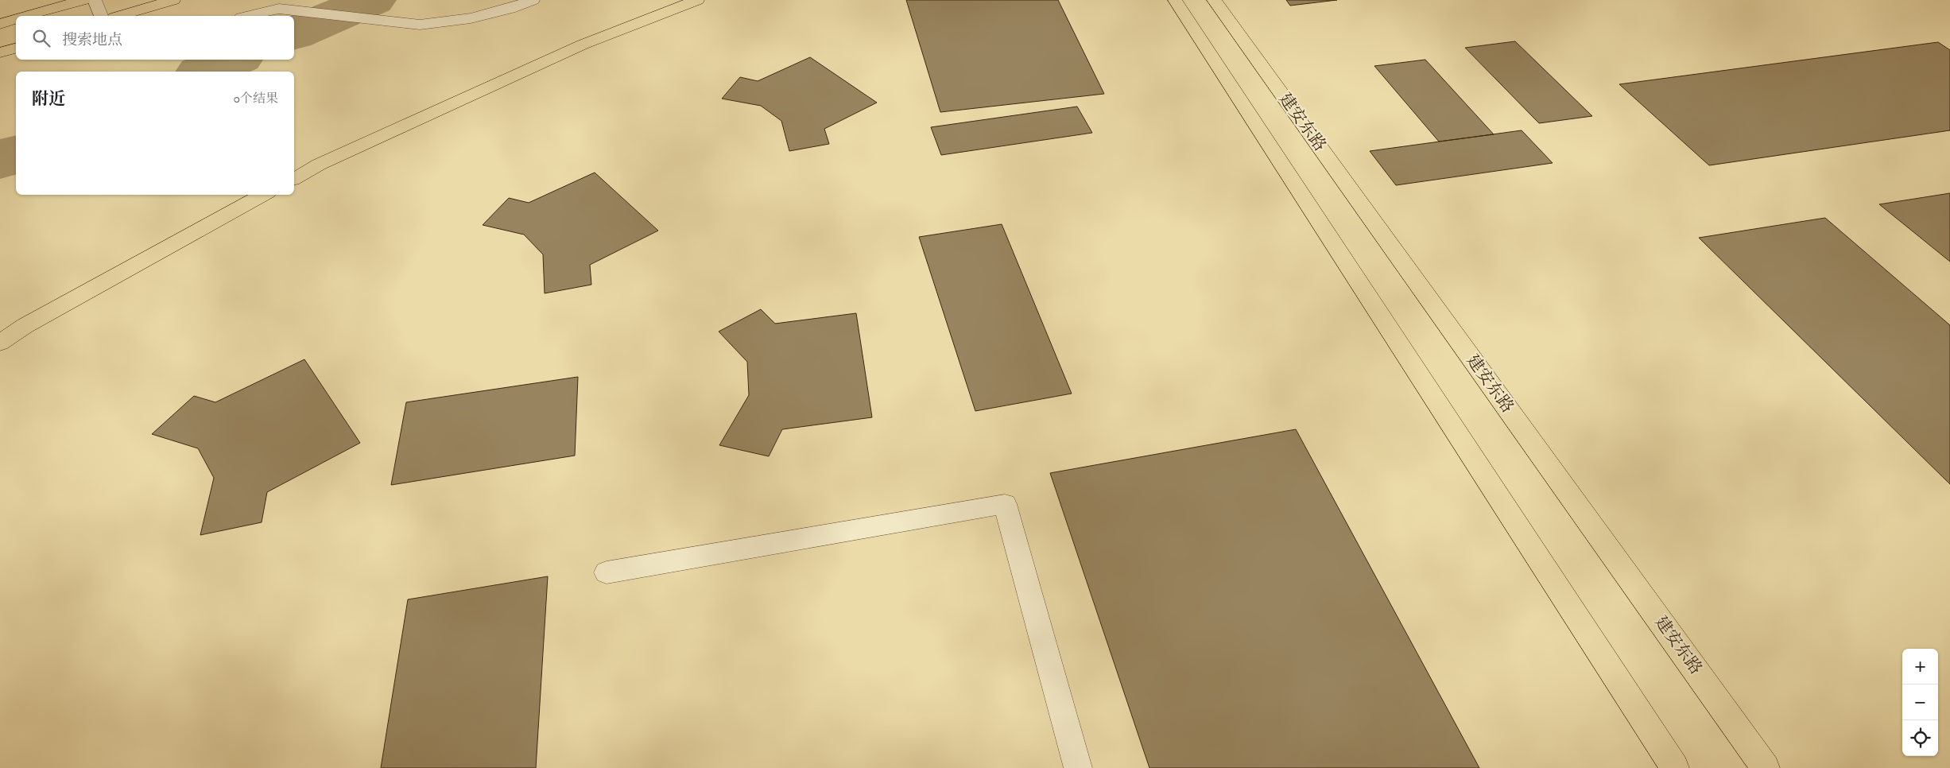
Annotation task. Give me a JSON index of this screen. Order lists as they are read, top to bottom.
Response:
{
  "streets": {
    "main road": ["建安东路"]
  },
  "page": {
    "search": "搜索地点",
    "heading": ["附近", "0个结果"],
    "map_buttons": ["+", "−"]
  }
}
